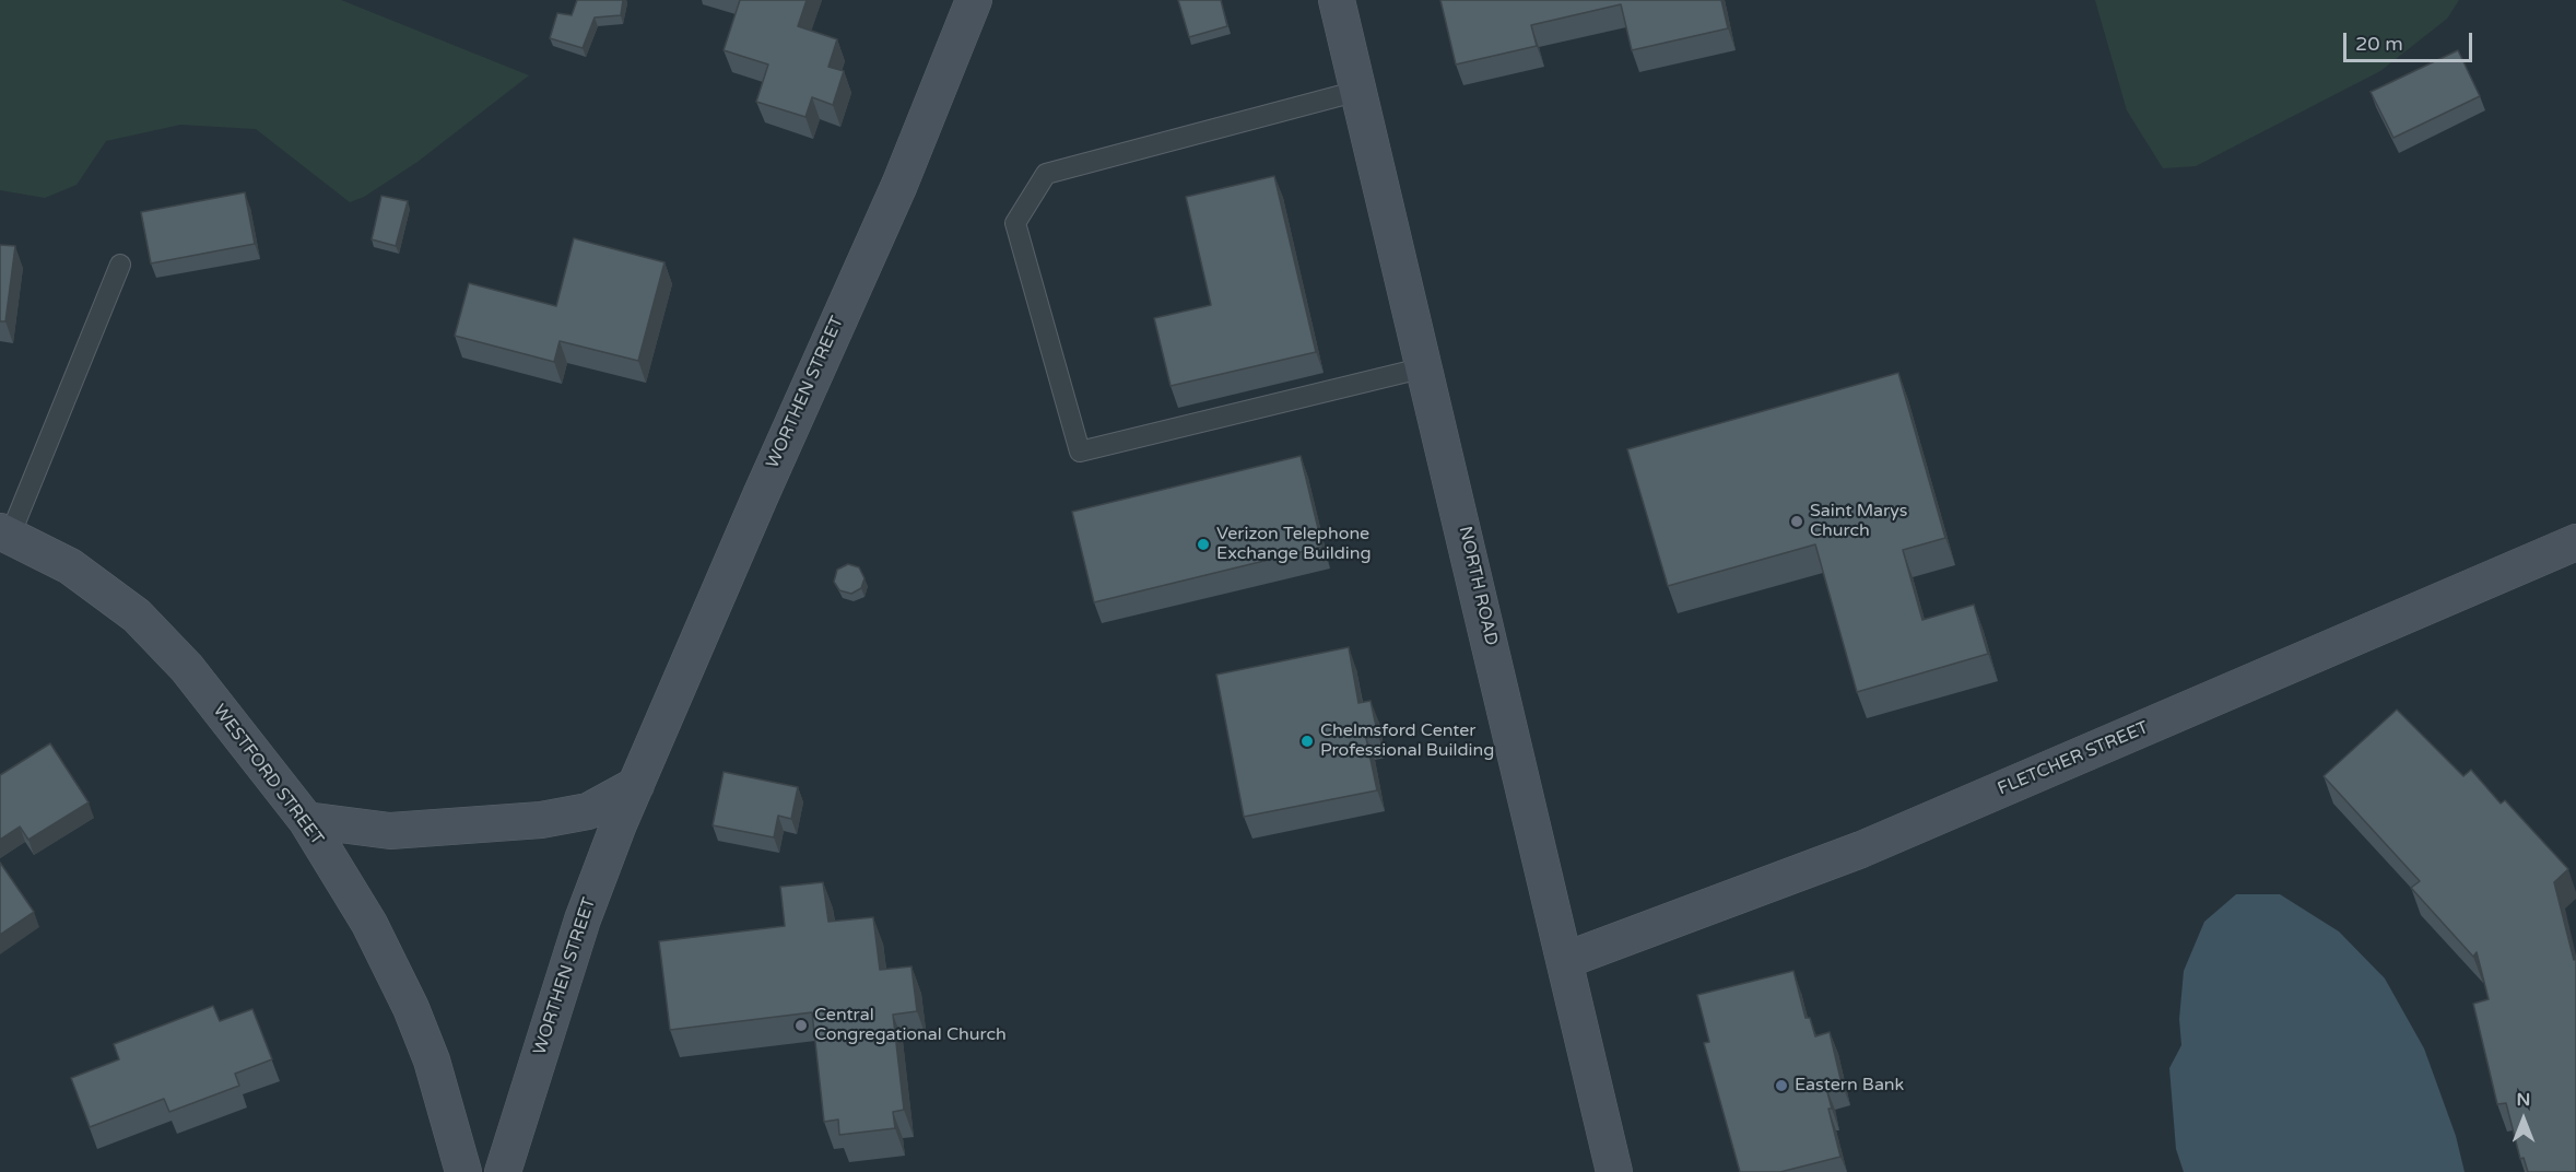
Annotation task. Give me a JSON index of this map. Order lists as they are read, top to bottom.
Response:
{
  "streets": {
    "street": [
      "WORTHEN STREET",
      "NORTH ROAD",
      "FLETCHER STREET",
      "WESTFORD STREET"
    ]
  },
  "crossings": [
    ["NORTH ROAD", "FLETCHER STREET"]
  ],
  "places": [
    "Saint Marys Church",
    "Verizon Telephone Exchange Building",
    "Chelmsford Center Professional Building",
    "Central Congregational Church",
    "Eastern Bank"
  ],
  "scale_bar": "20 m",
  "north": "top"
}
